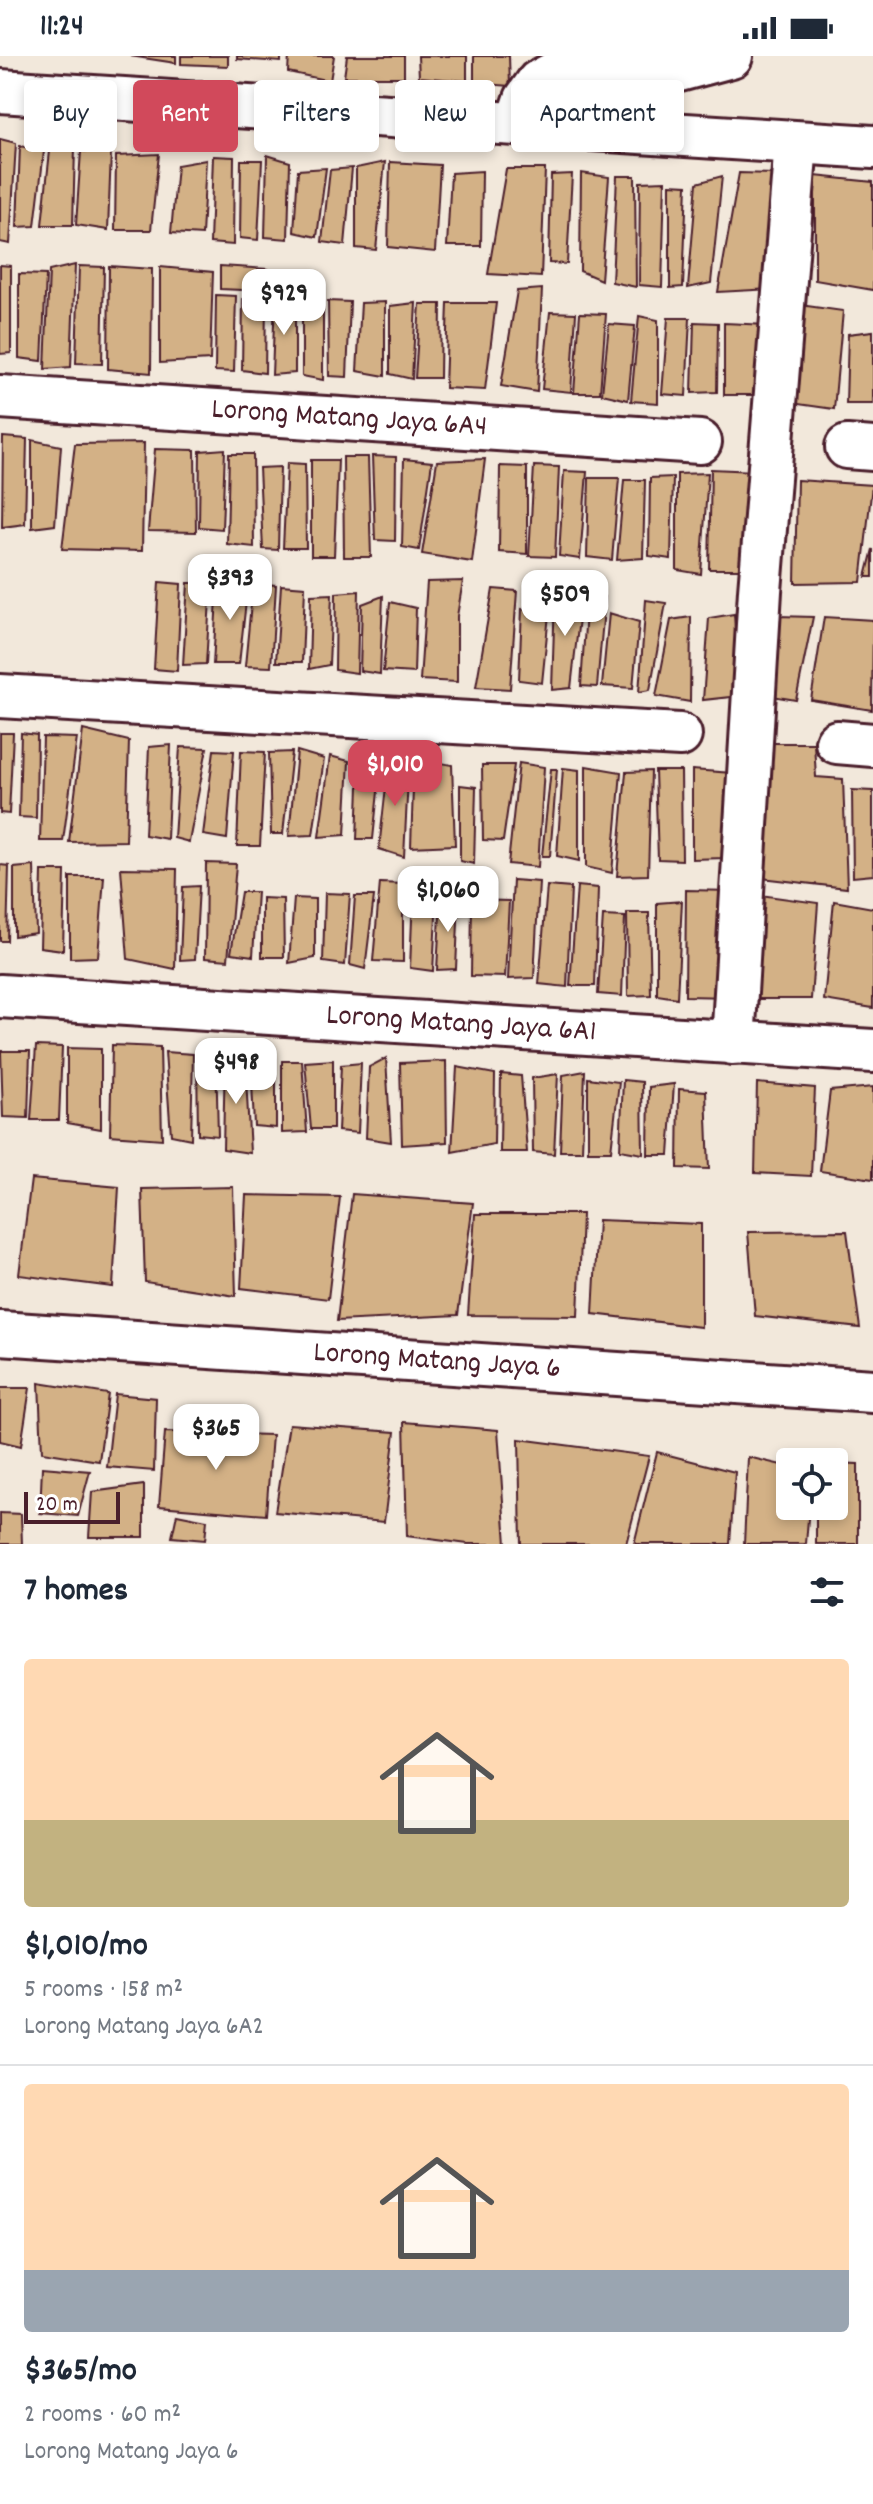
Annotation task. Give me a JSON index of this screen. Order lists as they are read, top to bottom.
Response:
{
  "streets": {
    "street": ["Lorong Matang Jaya 6A4", "Lorong Matang Jaya 6A1", "Lorong Matang Jaya 6"]
  },
  "scale_bar": "20 m",
  "page": {
    "status": "11:24",
    "chip": [
      "Buy",
      "Rent",
      "Filters",
      "New",
      "Apartment"
    ],
    "price": [
      "$929",
      "$393",
      "$509",
      "$1,010",
      "$1,060",
      "$498",
      "$365"
    ],
    "scale": "20 m",
    "heading": "7 homes",
    "list": [
      {
        "name": "$1,010/mo",
        "note": "5 rooms · 158 m² · Lorong Matang Jaya 6A2"
      },
      {
        "name": "$365/mo",
        "note": "2 rooms · 60 m² · Lorong Matang Jaya 6"
      }
    ]
  }
}
